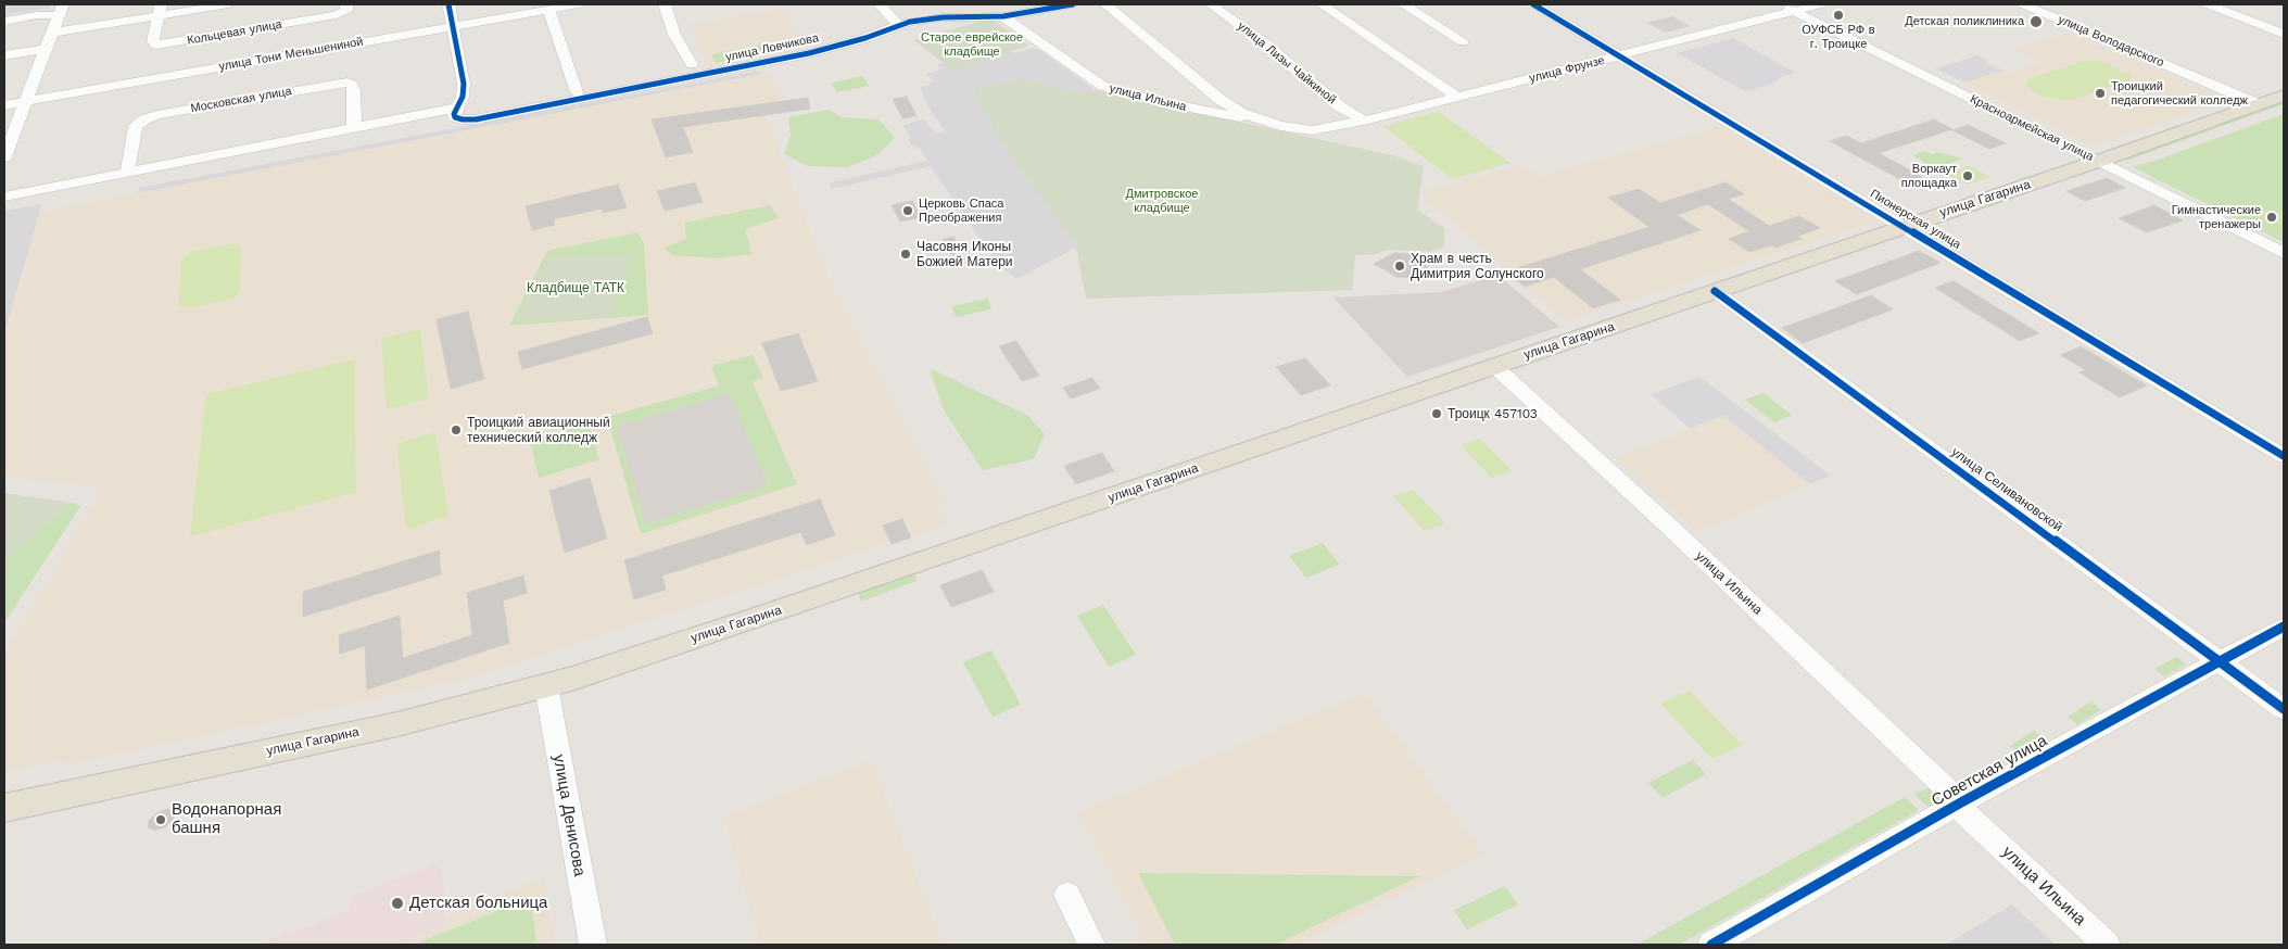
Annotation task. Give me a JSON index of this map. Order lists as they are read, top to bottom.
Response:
{
  "streets": {
    "main road": ["улица Гагарина"],
    "street": [
      "Кольцевая улица",
      "улица Володарского",
      "улица Ловчикова",
      "улица Тони Меньшениной",
      "улица Лизы Чайкиной",
      "улица Фрунзе",
      "улица Ильина",
      "Московская улица",
      "Красноармейская улица",
      "Пионерская улица",
      "улица Селивановской",
      "Советская улица",
      "улица Денисова"
    ]
  },
  "crossings": [
    ["улица Володарского", "улица Гагарина"],
    ["улица Ловчикова", "улица Ильина"],
    ["улица Лизы Чайкиной", "улица Фрунзе"],
    ["улица Фрунзе", "улица Ильина"],
    ["улица Фрунзе", "Красноармейская улица"],
    ["улица Фрунзе", "Пионерская улица"],
    ["улица Ильина", "улица Гагарина"],
    ["улица Ильина", "Советская улица"],
    ["Красноармейская улица", "улица Гагарина"],
    ["улица Гагарина", "Пионерская улица"],
    ["улица Гагарина", "улица Селивановской"],
    ["улица Гагарина", "улица Денисова"],
    ["улица Селивановской", "Советская улица"]
  ],
  "parks": ["Старое еврейское кладбище", "Дмитровское кладбище", "Кладбище ТАТК"],
  "places": [
    "ОУФСБ РФ в г. Троицке",
    "Детская поликлиника",
    "Троицкий педагогический колледж",
    "Воркаут площадка",
    "Церковь Спаса Преображения",
    "Гимнастические тренажеры",
    "Часовня Иконы Божией Матери",
    "Храм в честь Димитрия Солунского",
    "Троицк 457103",
    "Троицкий авиационный технический колледж",
    "Водонапорная башня",
    "Детская больница"
  ]
}
